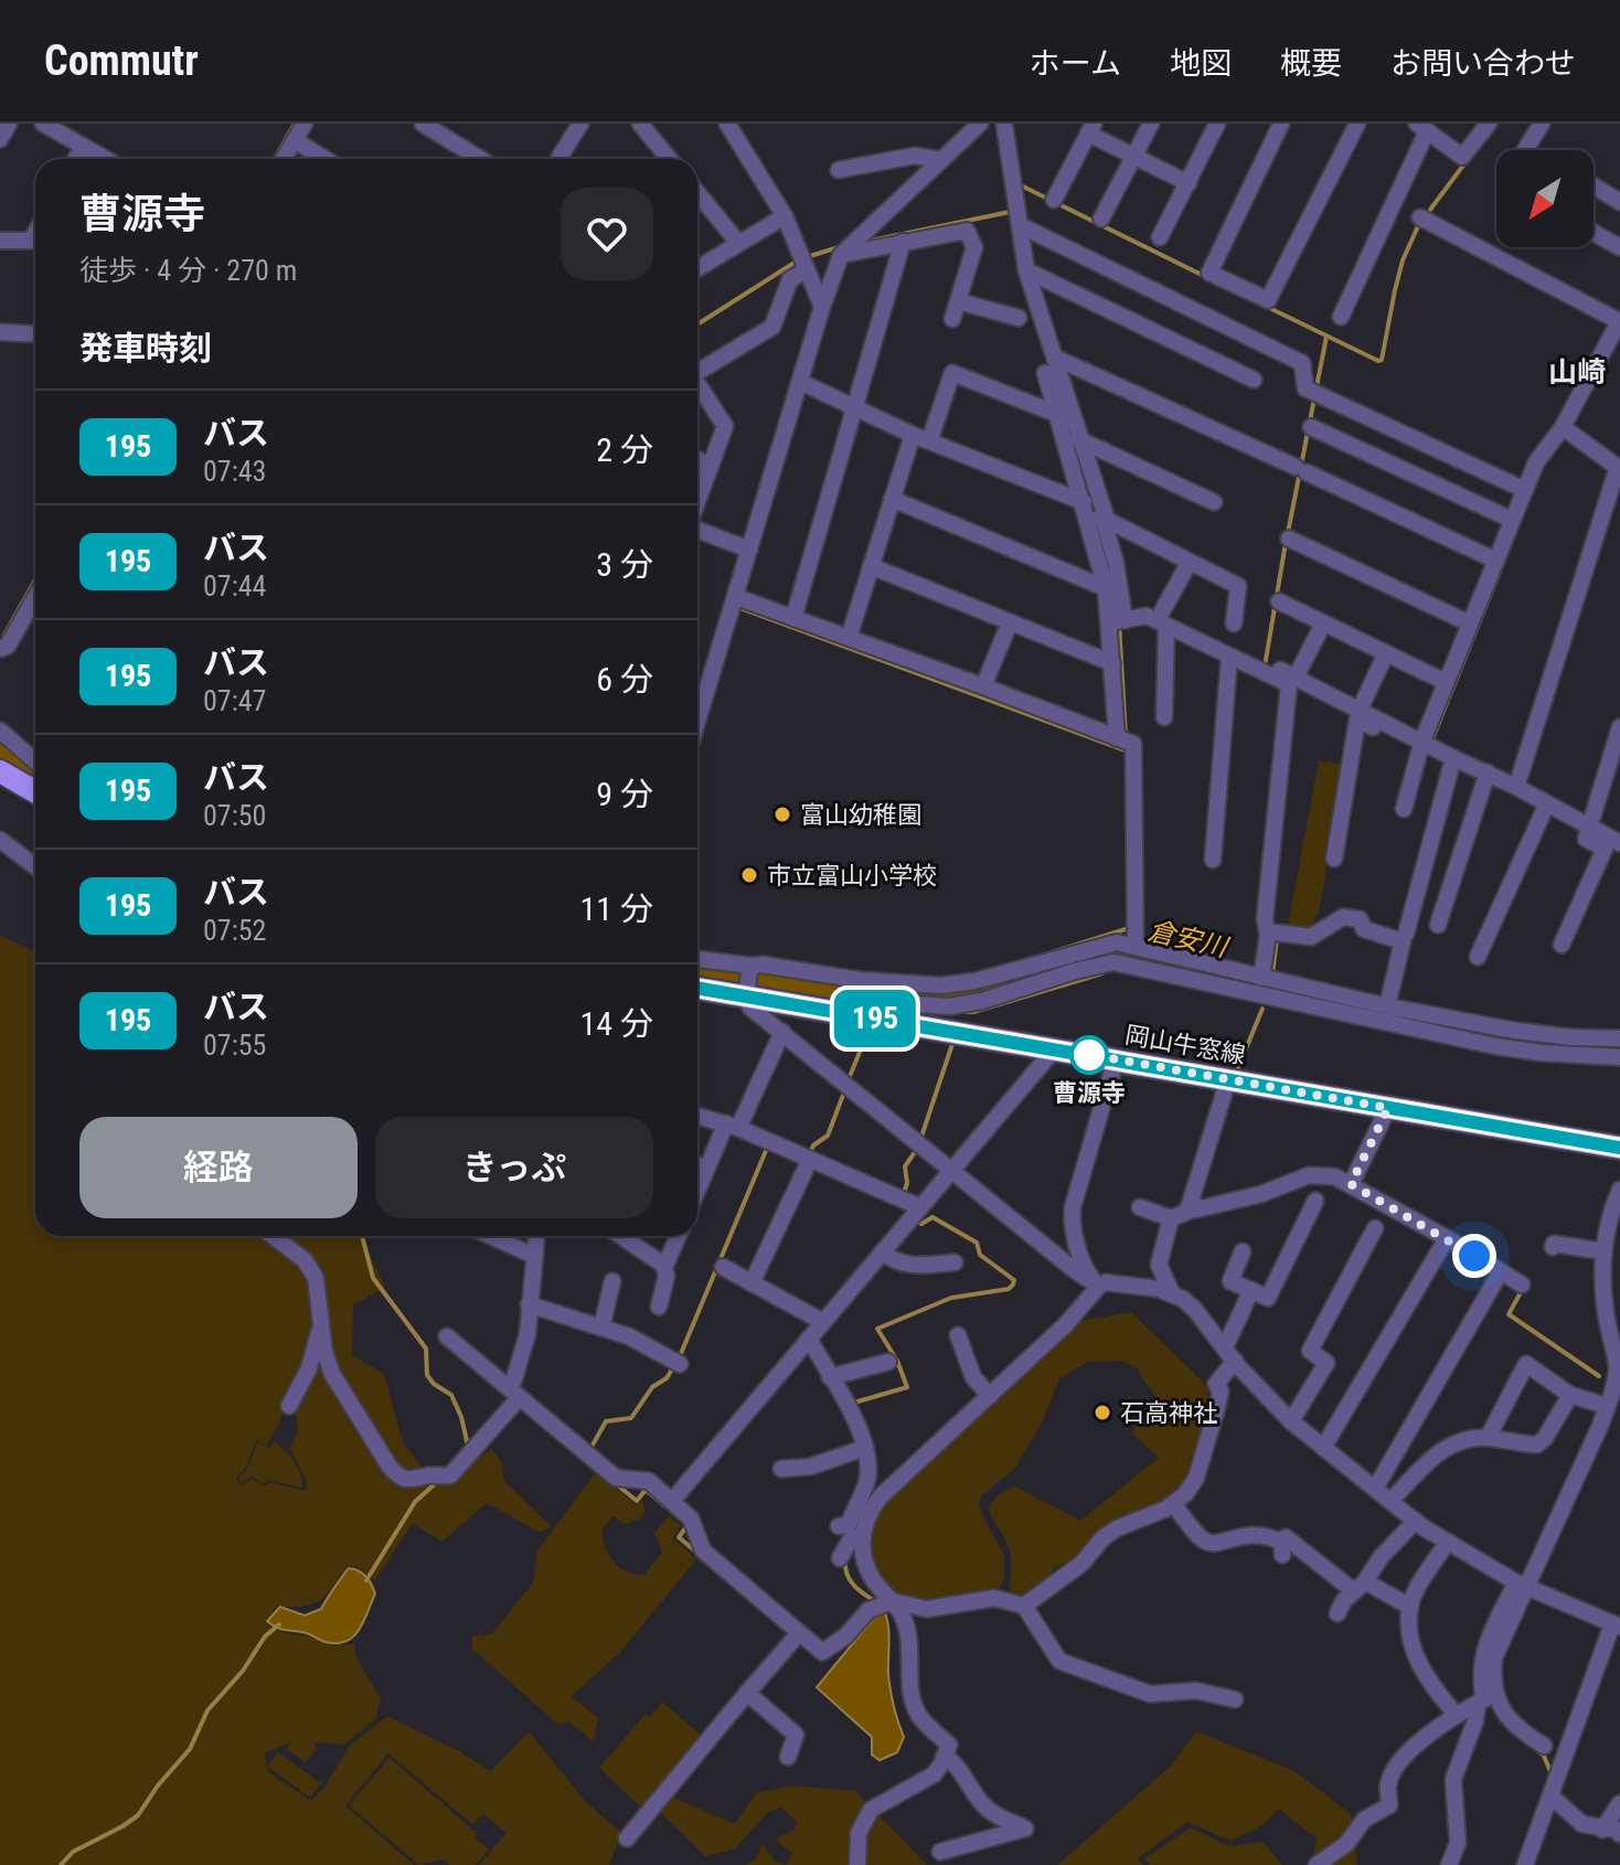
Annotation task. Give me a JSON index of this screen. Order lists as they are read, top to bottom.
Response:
{
  "streets": {
    "main road": ["岡山牛窓線"]
  },
  "districts": ["山崎"],
  "water": ["倉安川"],
  "places": [
    "富山幼稚園",
    "市立富山小学校",
    "曹源寺",
    "石高神社"
  ],
  "lines": ["bus line 195"],
  "north": "bottom left",
  "page": {
    "header": "Commutr",
    "nav": [
      "ホーム",
      "地図",
      "概要",
      "お問い合わせ"
    ],
    "on_map": "195",
    "heading": [
      ["曹源寺", "徒歩 · 4 分 · 270 m"],
      "発車時刻"
    ],
    "list": [
      {
        "mark": "195",
        "name": "バス",
        "note": "07:43",
        "value": "2 分"
      },
      {
        "mark": "195",
        "name": "バス",
        "note": "07:44",
        "value": "3 分"
      },
      {
        "mark": "195",
        "name": "バス",
        "note": "07:47",
        "value": "6 分"
      },
      {
        "mark": "195",
        "name": "バス",
        "note": "07:50",
        "value": "9 分"
      },
      {
        "mark": "195",
        "name": "バス",
        "note": "07:52",
        "value": "11 分"
      },
      {
        "mark": "195",
        "name": "バス",
        "note": "07:55",
        "value": "14 分"
      }
    ],
    "buttons": ["経路", "きっぷ"]
  }
}
